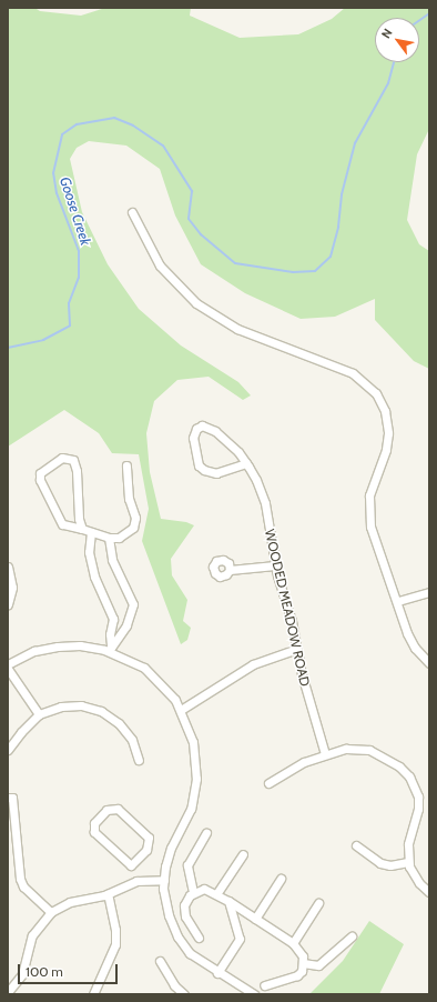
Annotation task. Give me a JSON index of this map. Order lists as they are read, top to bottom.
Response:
{
  "streets": {
    "street": ["WOODED MEADOW ROAD"]
  },
  "water": ["Goose Creek"],
  "scale_bar": "100 m",
  "north": "top left"
}
